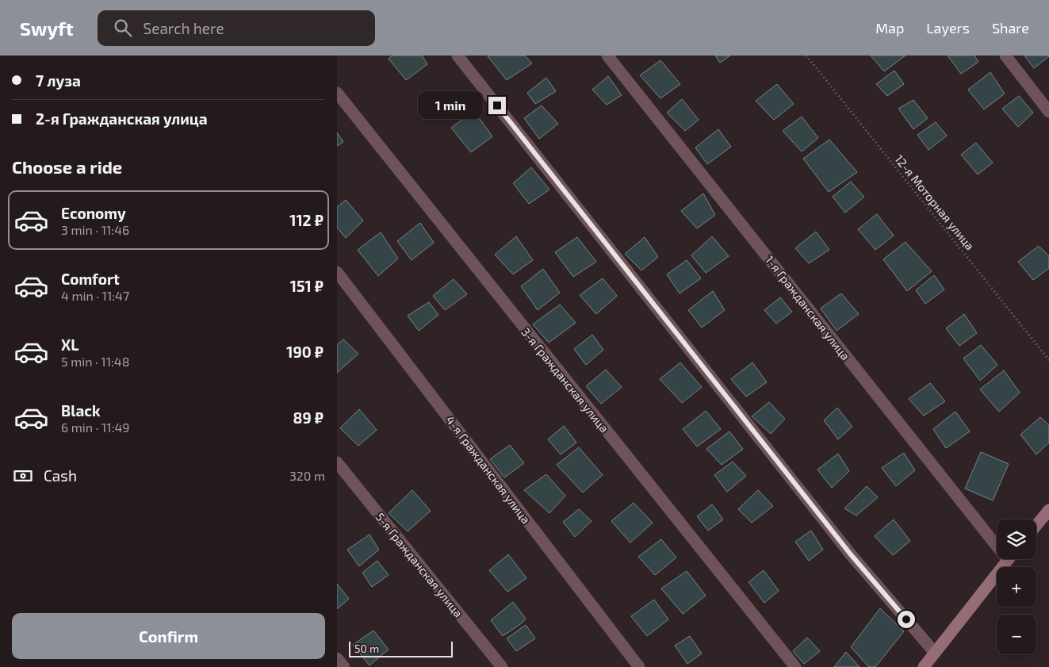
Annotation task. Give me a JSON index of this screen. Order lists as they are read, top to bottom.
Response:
{
  "streets": {
    "street": [
      "1-я Гражданская улица",
      "3-я Гражданская улица",
      "4-я Гражданская улица",
      "5-я Гражданская улица"
    ],
    "path": ["12-я Моторная улица"]
  },
  "scale_bar": "50 m",
  "page": {
    "header": "Swyft",
    "search": "Search here",
    "nav": ["Map", "Layers", "Share"],
    "banner": ["7 луза", "2-я Гражданская улица"],
    "bubble": "1 min",
    "heading": "Choose a ride",
    "list": [
      {
        "name": "Economy",
        "note": "3 min · 11:46",
        "value": "112 ₽"
      },
      {
        "name": "Comfort",
        "note": "4 min · 11:47",
        "value": "151 ₽"
      },
      {
        "name": "XL",
        "note": "5 min · 11:48",
        "value": "190 ₽"
      },
      {
        "name": "Black",
        "note": "6 min · 11:49",
        "value": "89 ₽"
      }
    ],
    "pay": ["Cash", "320 m"],
    "map_buttons": ["+", "−"],
    "buttons": "Confirm",
    "scale": "50 m"
  }
}
